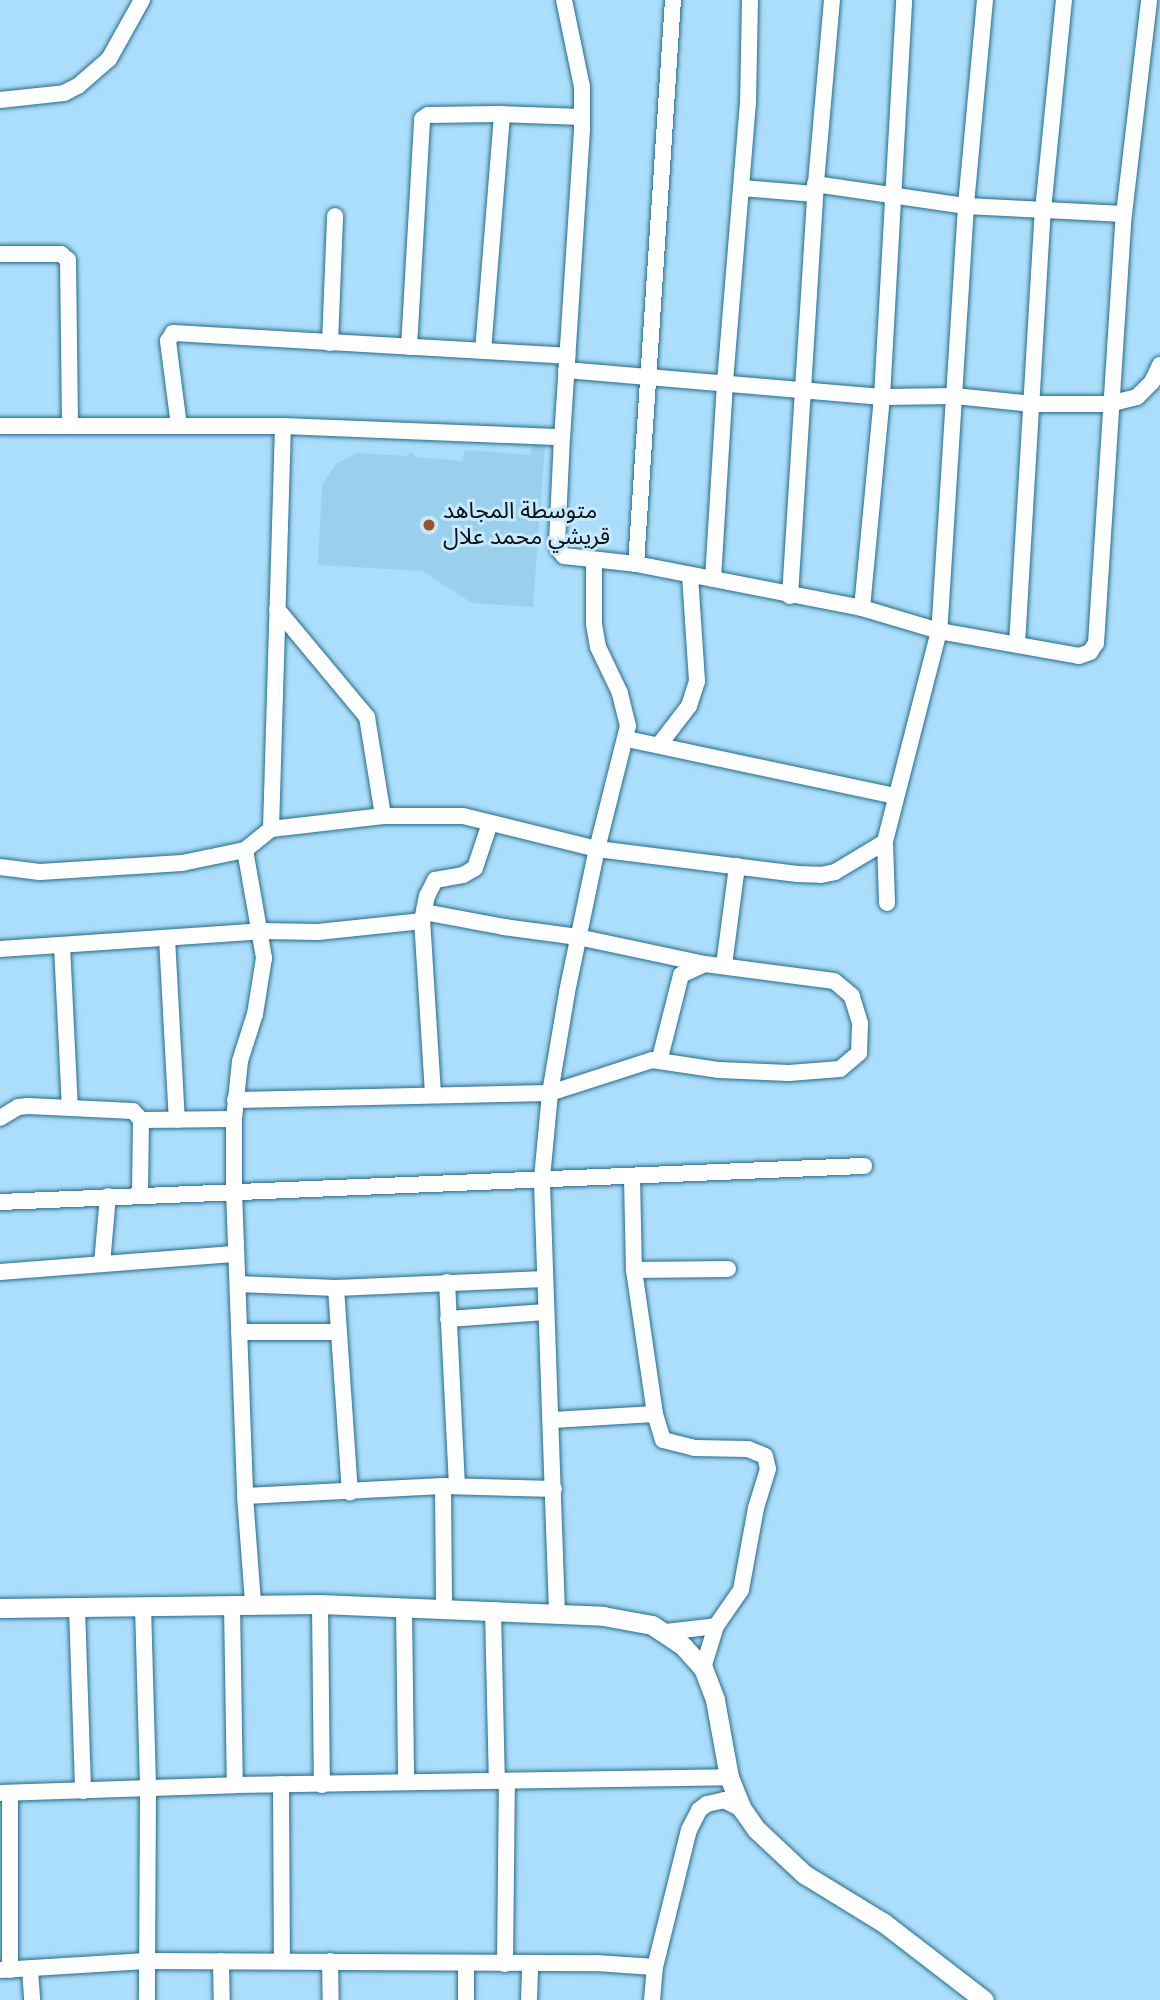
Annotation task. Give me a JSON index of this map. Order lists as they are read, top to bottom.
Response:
{
  "places": ["متوسطة المجاهد قريشي محمد علال"]
}
